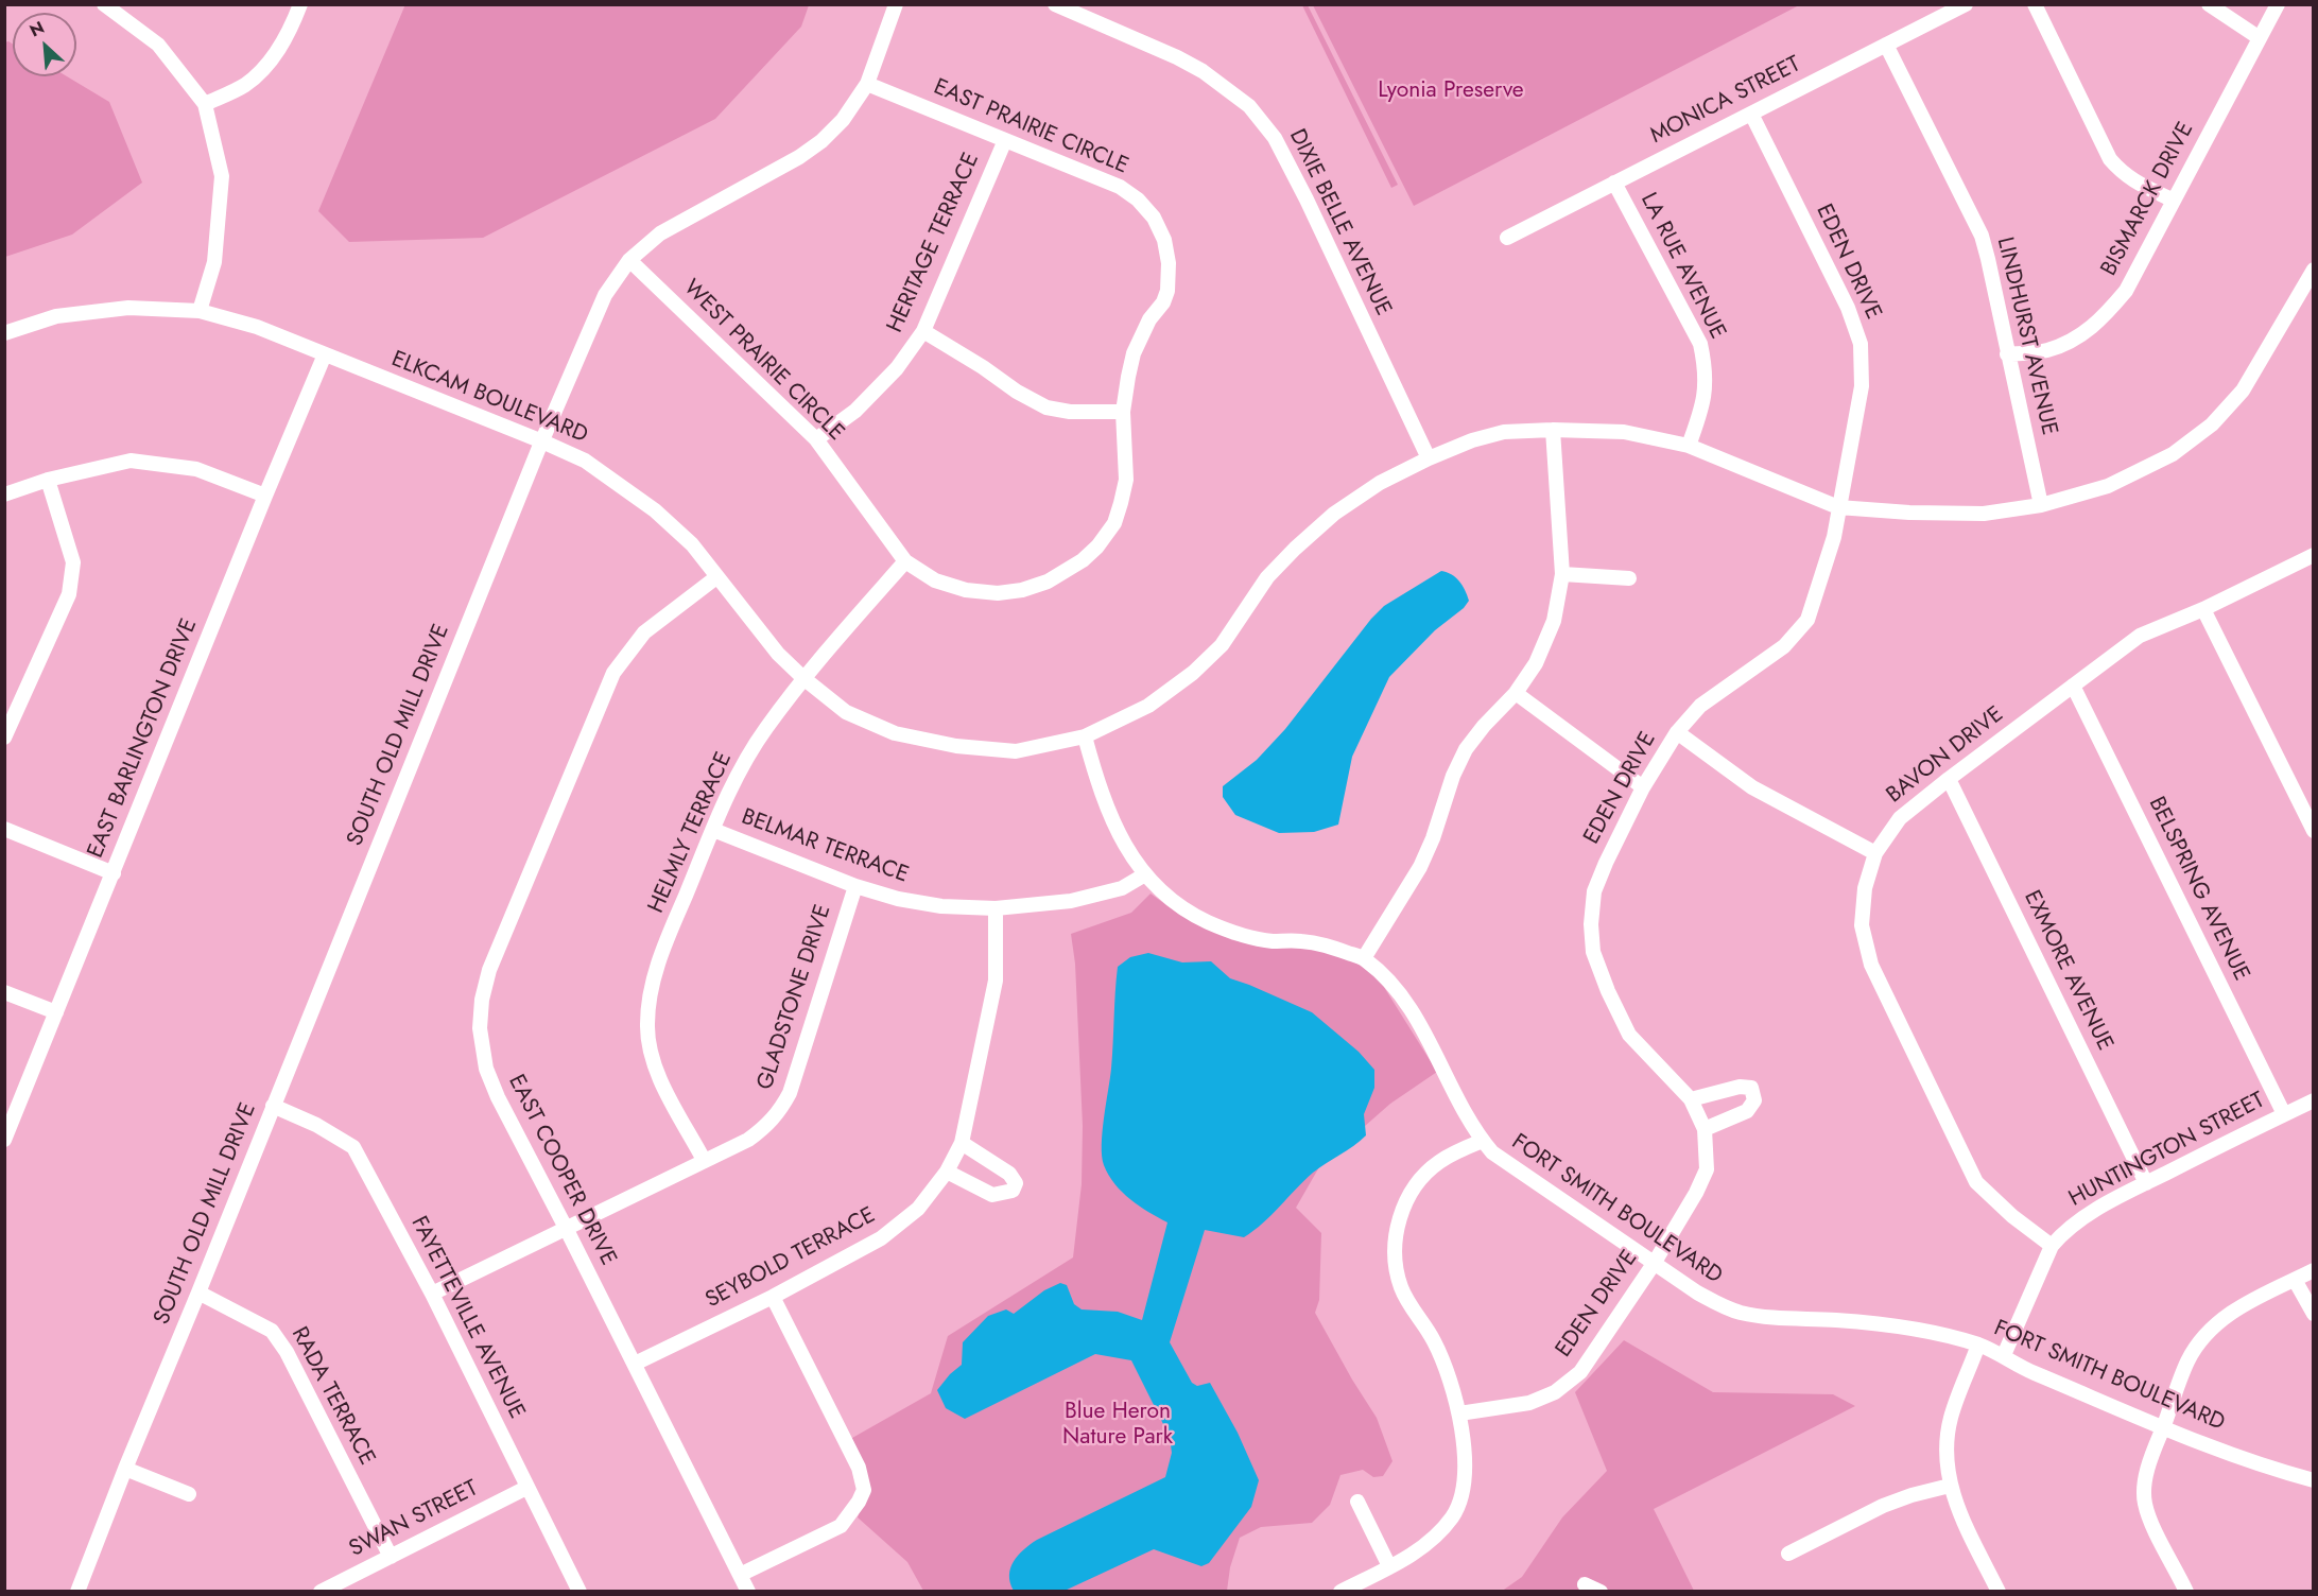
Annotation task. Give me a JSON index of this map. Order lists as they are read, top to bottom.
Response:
{
  "streets": {
    "street": [
      "MONICA STREET",
      "EAST PRAIRIE CIRCLE",
      "BISMARCK DRIVE",
      "DIXIE BELLE AVENUE",
      "HERITAGE TERRACE",
      "EDEN DRIVE",
      "LA RUE AVENUE",
      "LINDHURST AVENUE",
      "WEST PRAIRIE CIRCLE",
      "ELKCAM BOULEVARD",
      "SOUTH OLD MILL DRIVE",
      "EAST BARLINGTON DRIVE",
      "BAVON DRIVE",
      "HELMLY TERRACE",
      "BELMAR TERRACE",
      "BELSPRING AVENUE",
      "EXMORE AVENUE",
      "GLADSTONE DRIVE",
      "HUNTINGTON STREET",
      "EAST COOPER DRIVE",
      "FORT SMITH BOULEVARD",
      "SEYBOLD TERRACE",
      "FAYETTEVILLE AVENUE",
      "RADA TERRACE",
      "SWAN STREET"
    ]
  },
  "crossings": [
    ["MONICA STREET", "EDEN DRIVE"],
    ["MONICA STREET", "LA RUE AVENUE"],
    ["MONICA STREET", "LINDHURST AVENUE"],
    ["EAST PRAIRIE CIRCLE", "HERITAGE TERRACE"],
    ["EAST PRAIRIE CIRCLE", "WEST PRAIRIE CIRCLE"],
    ["EAST PRAIRIE CIRCLE", "SOUTH OLD MILL DRIVE"],
    ["EAST PRAIRIE CIRCLE", "HELMLY TERRACE"],
    ["BISMARCK DRIVE", "LINDHURST AVENUE"],
    ["DIXIE BELLE AVENUE", "ELKCAM BOULEVARD"],
    ["HERITAGE TERRACE", "WEST PRAIRIE CIRCLE"],
    ["EDEN DRIVE", "ELKCAM BOULEVARD"],
    ["EDEN DRIVE", "FORT SMITH BOULEVARD"],
    ["LA RUE AVENUE", "ELKCAM BOULEVARD"],
    ["LINDHURST AVENUE", "ELKCAM BOULEVARD"],
    ["WEST PRAIRIE CIRCLE", "SOUTH OLD MILL DRIVE"],
    ["WEST PRAIRIE CIRCLE", "HELMLY TERRACE"],
    ["ELKCAM BOULEVARD", "SOUTH OLD MILL DRIVE"],
    ["ELKCAM BOULEVARD", "EAST BARLINGTON DRIVE"],
    ["ELKCAM BOULEVARD", "HELMLY TERRACE"],
    ["ELKCAM BOULEVARD", "EAST COOPER DRIVE"],
    ["ELKCAM BOULEVARD", "FORT SMITH BOULEVARD"],
    ["SOUTH OLD MILL DRIVE", "FAYETTEVILLE AVENUE"],
    ["SOUTH OLD MILL DRIVE", "RADA TERRACE"],
    ["BAVON DRIVE", "BELSPRING AVENUE"],
    ["BAVON DRIVE", "EXMORE AVENUE"],
    ["BAVON DRIVE", "HUNTINGTON STREET"],
    ["HELMLY TERRACE", "BELMAR TERRACE"],
    ["HELMLY TERRACE", "GLADSTONE DRIVE"],
    ["BELMAR TERRACE", "GLADSTONE DRIVE"],
    ["BELMAR TERRACE", "FORT SMITH BOULEVARD"],
    ["BELMAR TERRACE", "SEYBOLD TERRACE"],
    ["BELSPRING AVENUE", "HUNTINGTON STREET"],
    ["EXMORE AVENUE", "HUNTINGTON STREET"],
    ["GLADSTONE DRIVE", "EAST COOPER DRIVE"],
    ["GLADSTONE DRIVE", "FAYETTEVILLE AVENUE"],
    ["HUNTINGTON STREET", "FORT SMITH BOULEVARD"],
    ["EAST COOPER DRIVE", "SEYBOLD TERRACE"],
    ["FAYETTEVILLE AVENUE", "SWAN STREET"],
    ["RADA TERRACE", "SWAN STREET"]
  ],
  "parks": ["Lyonia Preserve", "Blue Heron Nature Park"],
  "north": "top left"
}
